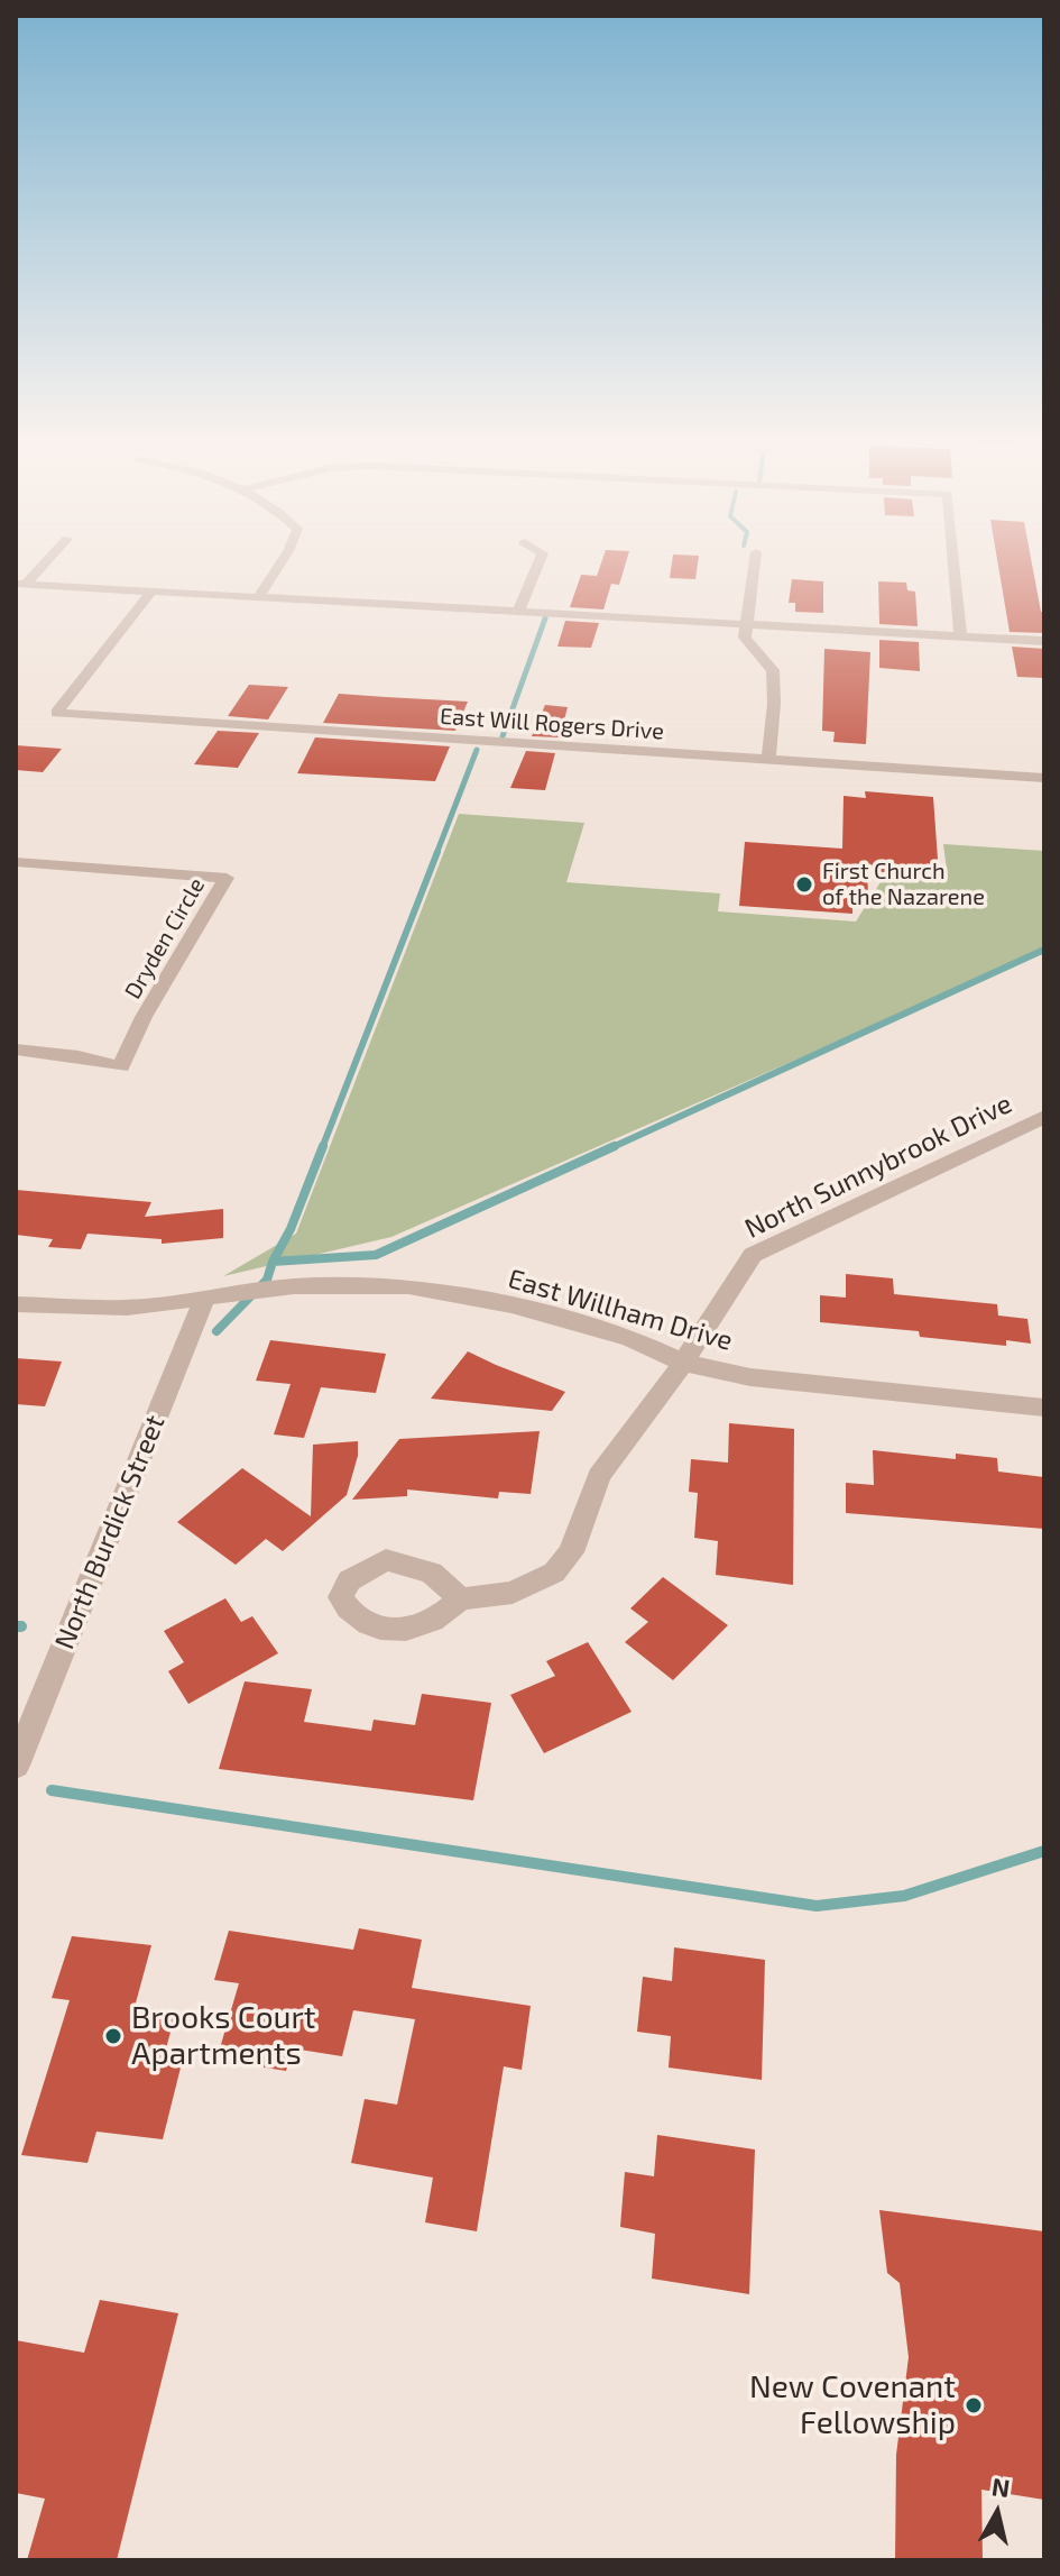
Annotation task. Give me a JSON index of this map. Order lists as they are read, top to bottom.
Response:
{
  "streets": {
    "street": [
      "East Will Rogers Drive",
      "Dryden Circle",
      "North Sunnybrook Drive",
      "East Willham Drive",
      "North Burdick Street"
    ]
  },
  "crossings": [
    ["North Sunnybrook Drive", "East Willham Drive"],
    ["East Willham Drive", "North Burdick Street"]
  ],
  "places": ["First Church of the Nazarene", "Brooks Court Apartments", "New Covenant Fellowship"],
  "north": "top"
}
